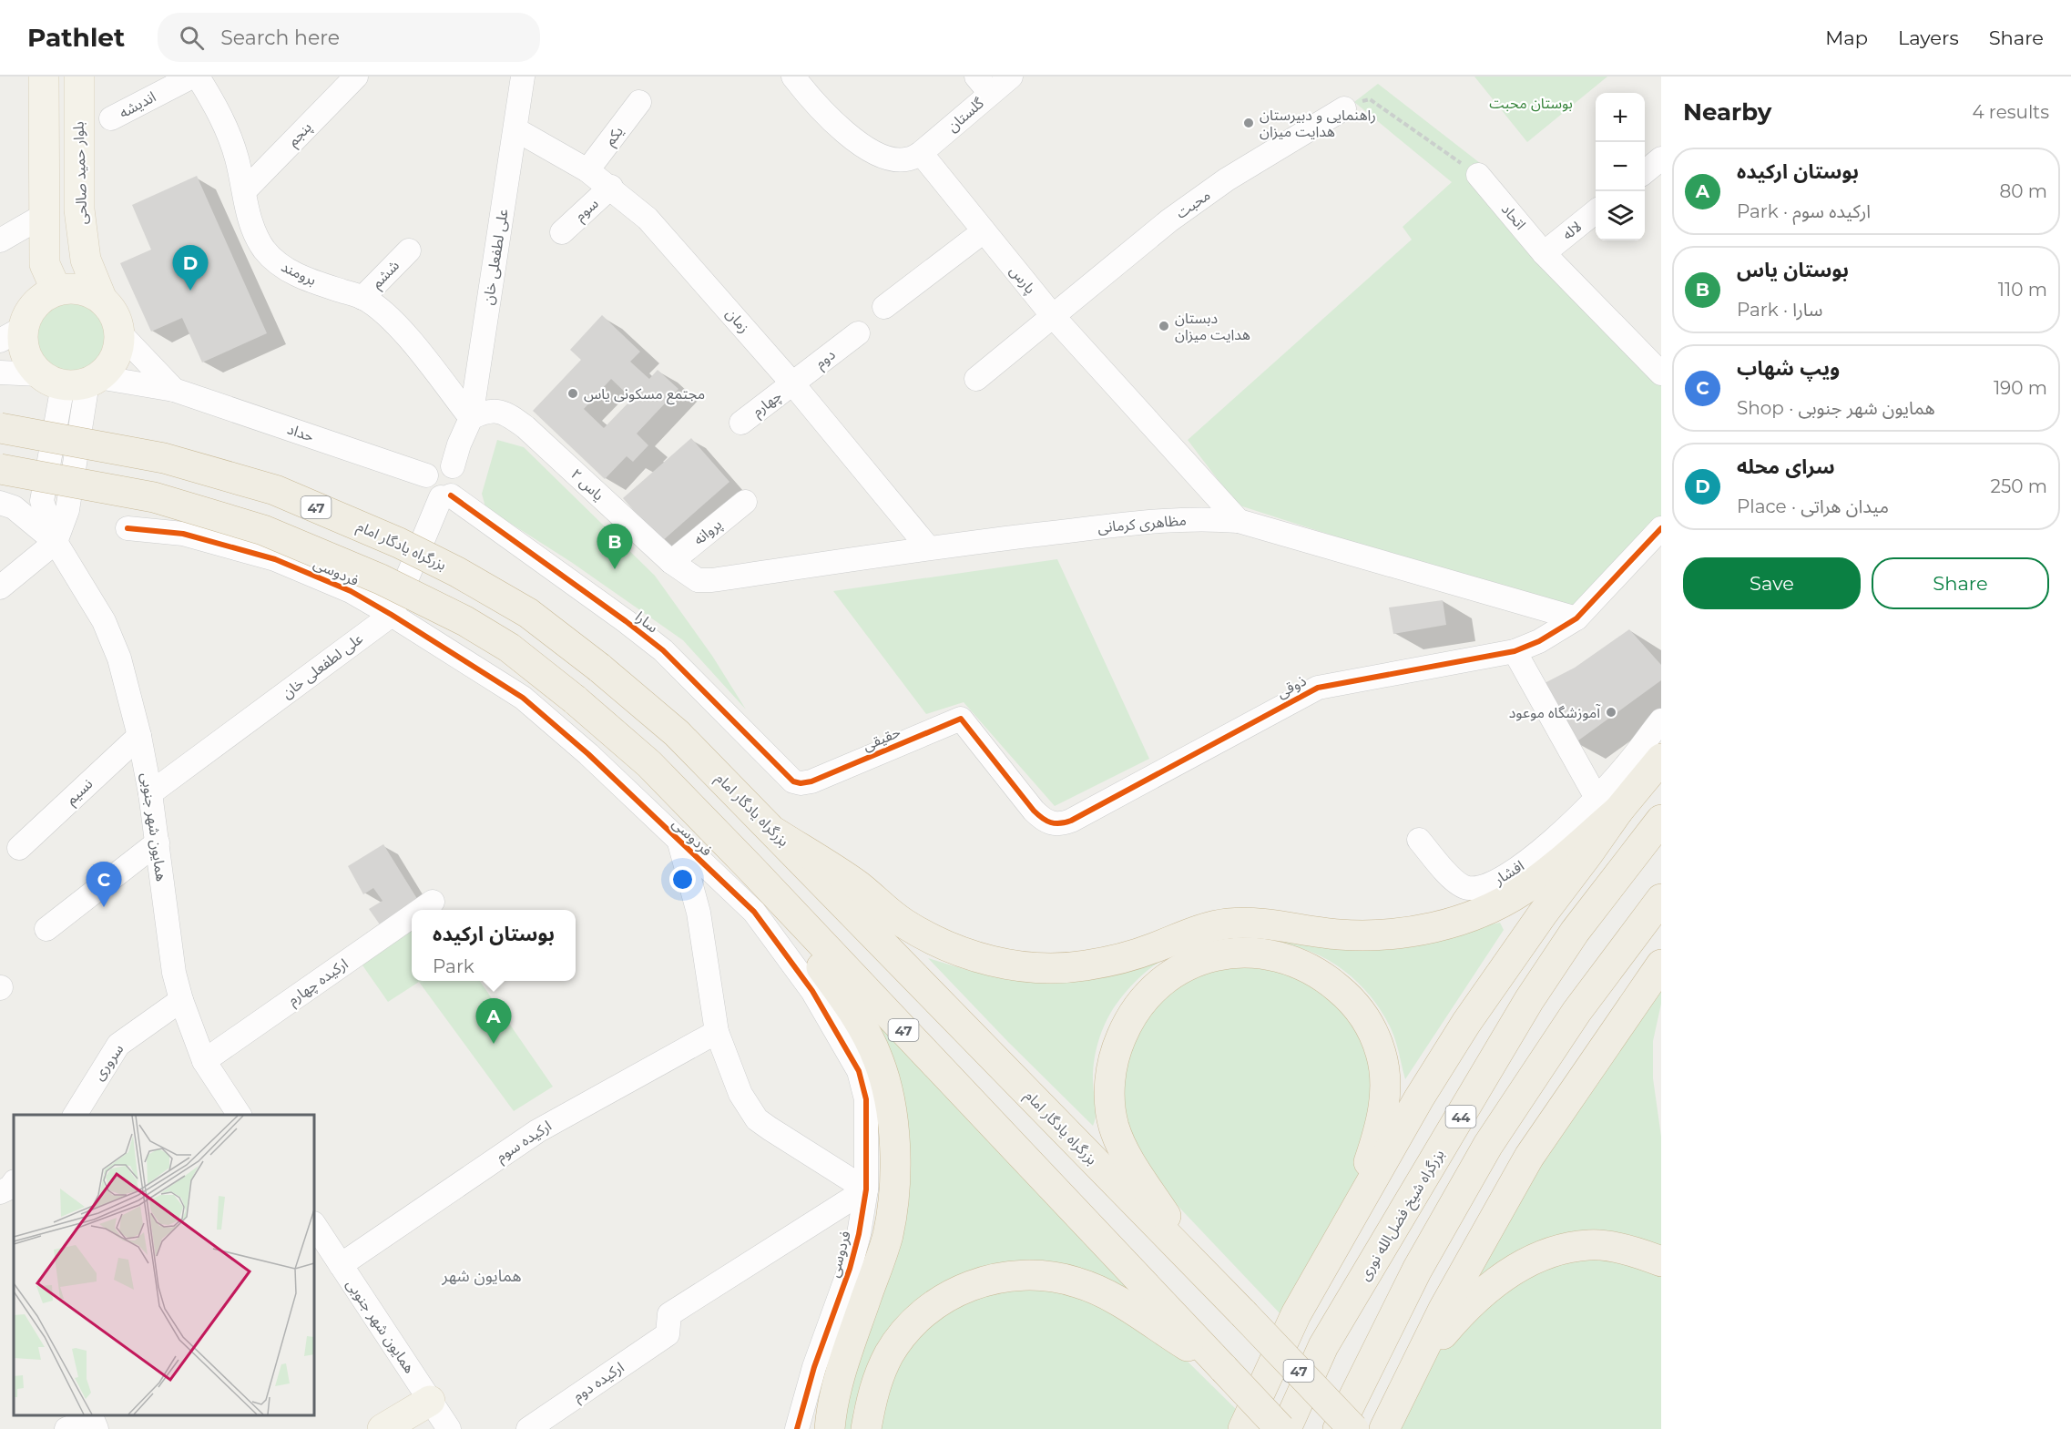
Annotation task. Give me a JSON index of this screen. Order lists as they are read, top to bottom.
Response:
{
  "streets": {
    "highway": [
      "47",
      "بزرگراه یادگار امام",
      "44",
      "بزرگراه شیخ فضل‌الله نوری"
    ],
    "main road": ["بلوار حمید صالحی"],
    "street": [
      "اندیشه",
      "گلستان",
      "پنجم",
      "یکم",
      "محبت",
      "سوم",
      "اتحاد",
      "لاله",
      "علی لطفعلی خان",
      "برومند",
      "ششم",
      "پارس",
      "زمان",
      "دوم",
      "چهارم",
      "حداد",
      "یاس ۲",
      "مظاهری کرمانی",
      "پروانه",
      "فردوسی",
      "سارا",
      "ذوقی",
      "حقیقی",
      "نسیم",
      "همایون‌ شهر جنوبی",
      "افشار",
      "ارکیده چهارم",
      "سروری",
      "ارکیده سوم",
      "ارکیده دوم"
    ]
  },
  "crossings": [
    ["گلستان", "پارس"],
    ["پنجم", "برومند"],
    ["یکم", "زمان"],
    ["بلوار حمید صالحی", "حداد"],
    ["محبت", "پارس"],
    ["سوم", "زمان"],
    ["اتحاد", "لاله"],
    ["علی لطفعلی خان", "برومند"],
    ["علی لطفعلی خان", "زمان"],
    ["علی لطفعلی خان", "حداد"],
    ["علی لطفعلی خان", "یاس ۲"],
    ["علی لطفعلی خان", "فردوسی"],
    ["علی لطفعلی خان", "سارا"],
    ["علی لطفعلی خان", "همایون‌ شهر جنوبی"],
    ["برومند", "ششم"],
    ["برومند", "یاس ۲"],
    ["پارس", "مظاهری کرمانی"],
    ["زمان", "دوم"],
    ["زمان", "چهارم"],
    ["زمان", "مظاهری کرمانی"],
    ["دوم", "چهارم"],
    ["حداد", "سارا"],
    ["یاس ۲", "مظاهری کرمانی"],
    ["یاس ۲", "پروانه"],
    ["مظاهری کرمانی", "ذوقی"],
    ["فردوسی", "ارکیده سوم"],
    ["فردوسی", "ارکیده دوم"],
    ["سارا", "حقیقی"],
    ["ذوقی", "حقیقی"],
    ["نسیم", "همایون‌ شهر جنوبی"],
    ["همایون‌ شهر جنوبی", "ارکیده چهارم"],
    ["همایون‌ شهر جنوبی", "سروری"],
    ["همایون‌ شهر جنوبی", "ارکیده سوم"]
  ],
  "districts": ["همایون شهر"],
  "parks": ["بوستان محبت"],
  "places": [
    "راهنمایی و دبیرستان هدایت میزان",
    "دبستان هدایت میزان",
    "مجتمع مسکونی یاس",
    "آموزشگاه موعود"
  ],
  "page": {
    "header": "Pathlet",
    "search": "Search here",
    "nav": ["Map", "Layers", "Share"],
    "heading": ["Nearby", "4 results"],
    "map_buttons": ["+", "−"],
    "list": [
      {
        "mark": "A",
        "name": "بوستان ارکیده",
        "note": "Park · ارکیده سوم",
        "value": "80 m"
      },
      {
        "mark": "B",
        "name": "بوستان یاس",
        "note": "Park · سارا",
        "value": "110 m"
      },
      {
        "mark": "C",
        "name": "ویپ شهاب",
        "note": "Shop · همایون‌ شهر جنوبی",
        "value": "190 m"
      },
      {
        "mark": "D",
        "name": "سرای محله",
        "note": "Place · میدان هراتی",
        "value": "250 m"
      }
    ],
    "pins": [
      "D",
      "B",
      "C",
      "A"
    ],
    "buttons": ["Save", "Share"],
    "popup": ["بوستان ارکیده", "Park"]
  }
}
